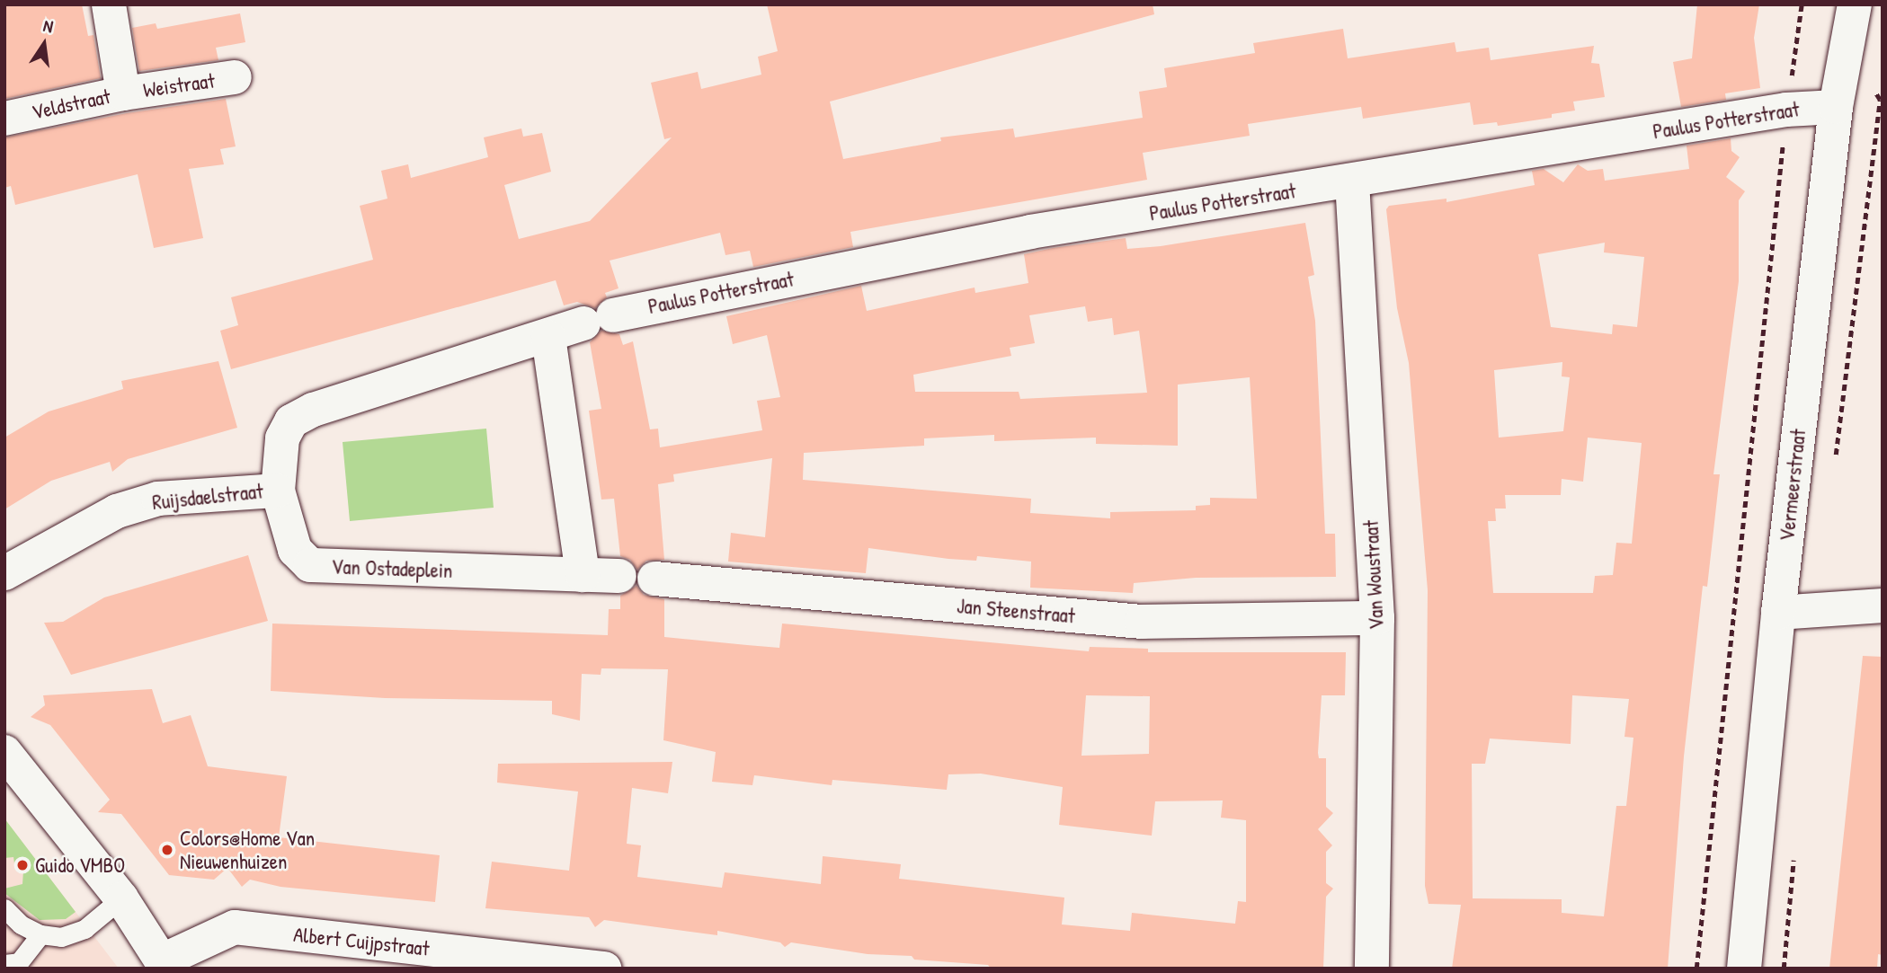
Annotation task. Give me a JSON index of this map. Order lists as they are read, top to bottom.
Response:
{
  "streets": {
    "street": [
      "Weistraat",
      "Veldstraat",
      "Paulus Potterstraat",
      "Vermeerstraat",
      "Ruijsdaelstraat",
      "Van Ostadeplein",
      "Van Woustraat",
      "Jan Steenstraat",
      "Albert Cuijpstraat"
    ]
  },
  "crossings": [
    ["Weistraat", "Veldstraat"],
    ["Paulus Potterstraat", "Vermeerstraat"],
    ["Paulus Potterstraat", "Van Ostadeplein"],
    ["Paulus Potterstraat", "Van Woustraat"],
    ["Ruijsdaelstraat", "Van Ostadeplein"],
    ["Van Woustraat", "Jan Steenstraat"]
  ],
  "places": ["Colors@Home Van Nieuwenhuizen", "Guido VMBO"],
  "north": "top"
}
